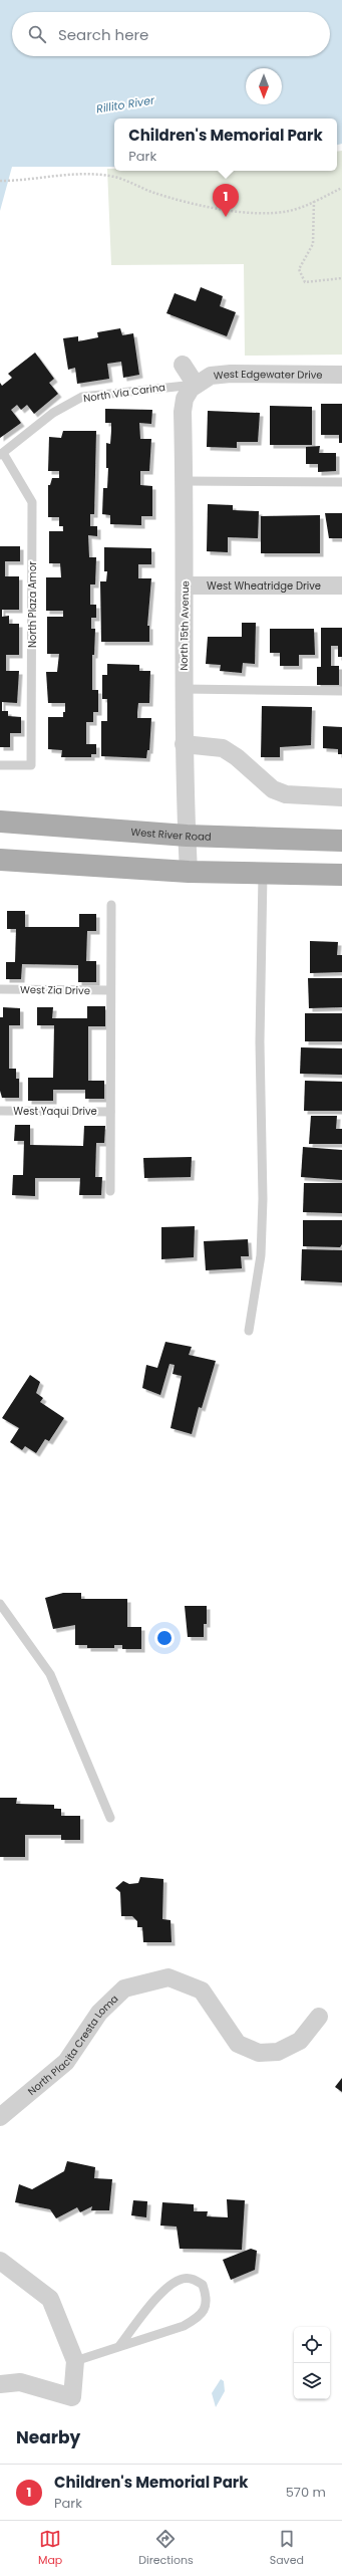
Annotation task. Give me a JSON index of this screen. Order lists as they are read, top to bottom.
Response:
{
  "streets": {
    "main road": ["West River Road"],
    "street": [
      "West Edgewater Drive",
      "West Wheatridge Drive",
      "North 15th Avenue",
      "North Placita Cresta Loma"
    ],
    "lane": [
      "North Via Carina",
      "North Plaza Amor",
      "West Zia Drive",
      "West Yaqui Drive"
    ]
  },
  "crossings": [
    ["West Edgewater Drive", "North Via Carina"],
    ["West Edgewater Drive", "North 15th Avenue"],
    ["North Via Carina", "North Plaza Amor"],
    ["North Via Carina", "North 15th Avenue"],
    ["West Wheatridge Drive", "North 15th Avenue"],
    ["North 15th Avenue", "West River Road"]
  ],
  "water": ["Rillito River"],
  "north": "bottom",
  "page": {
    "search": "Search here",
    "popup": ["Children's Memorial Park", "Park"],
    "pins": "1",
    "heading": "Nearby",
    "list": [
      {
        "mark": "1",
        "name": "Children's Memorial Park",
        "note": "Park",
        "value": "570 m"
      }
    ],
    "nav": ["Map", "Directions", "Saved"]
  }
}
